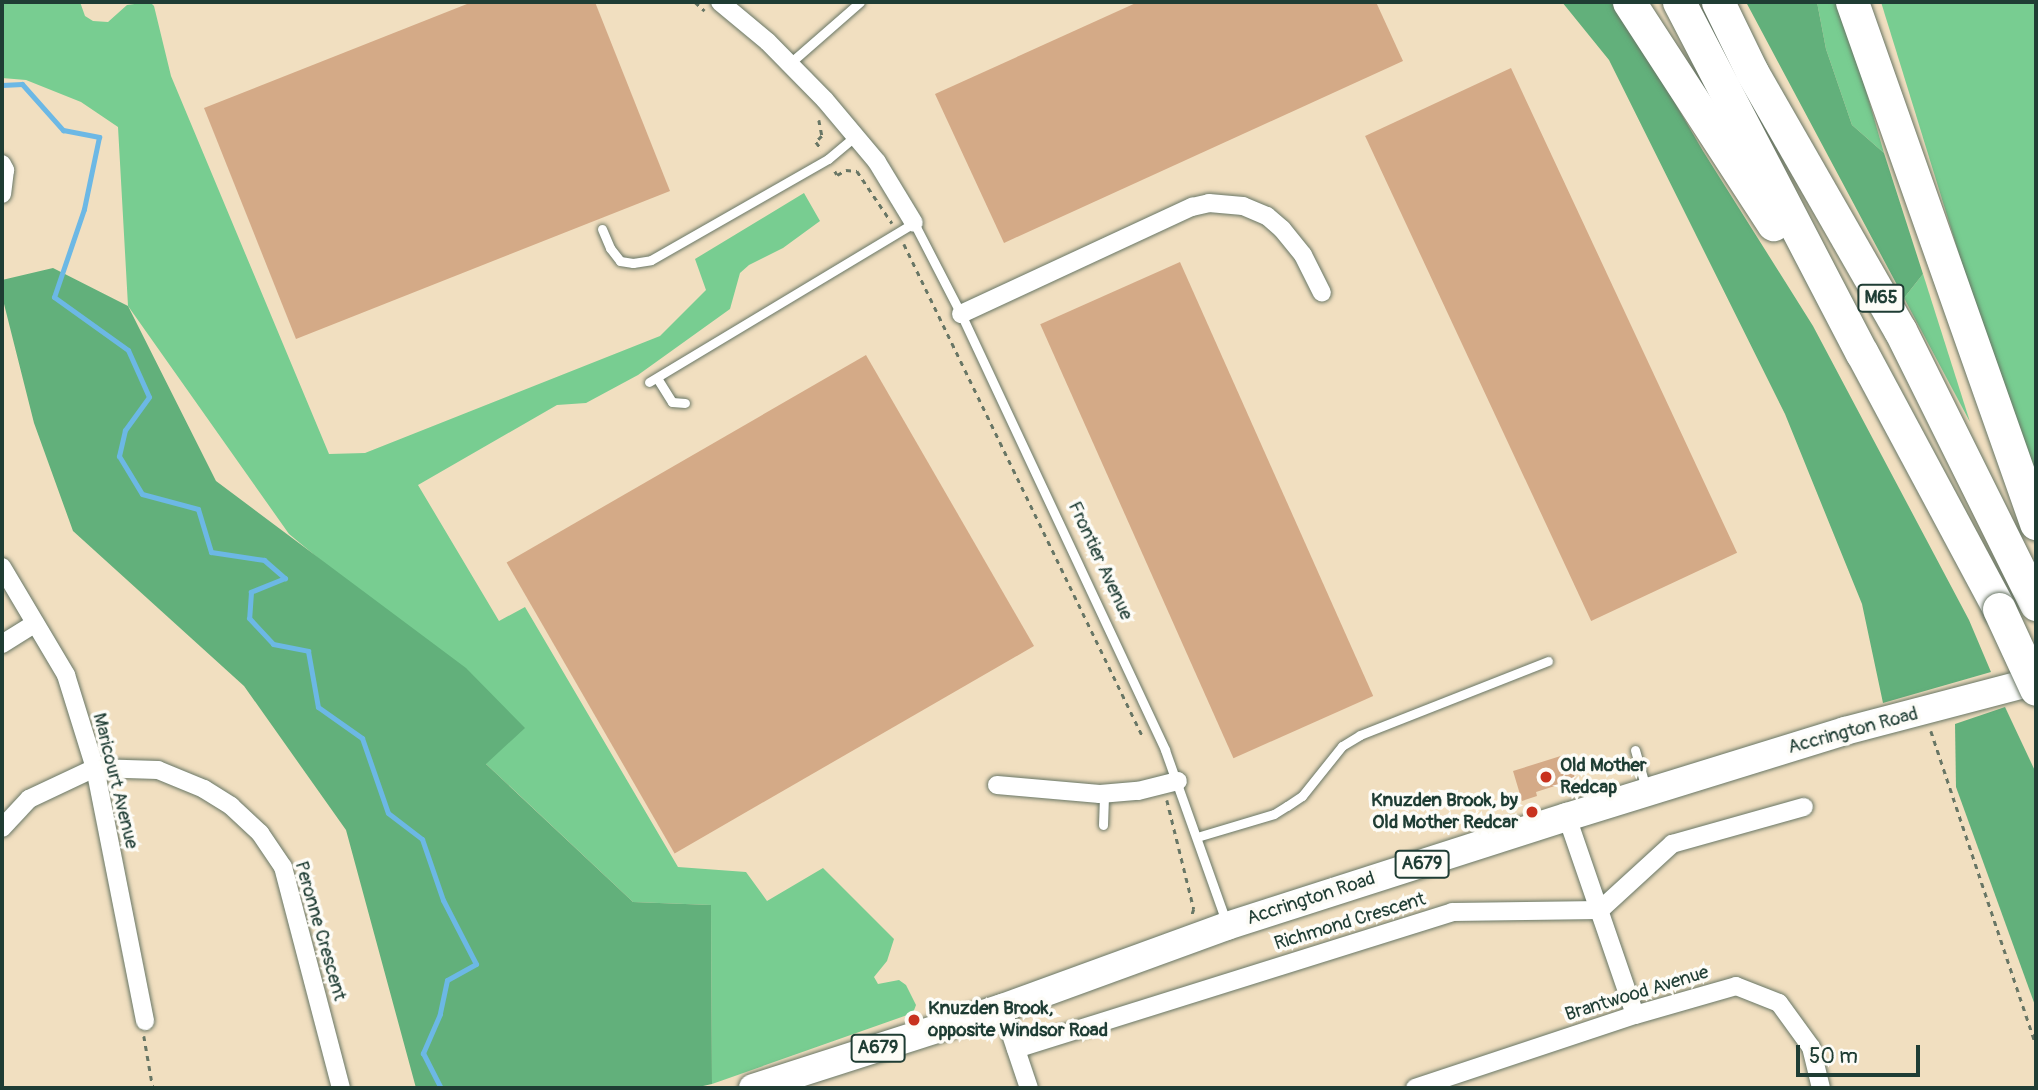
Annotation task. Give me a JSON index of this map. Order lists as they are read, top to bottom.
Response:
{
  "streets": {
    "highway": ["M65"],
    "main road": ["Accrington Road", "A679"],
    "street": [
      "Maricourt Avenue",
      "Richmond Crescent",
      "Peronne Crescent",
      "Brantwood Avenue"
    ],
    "lane": ["Frontier Avenue"]
  },
  "crossings": [
    ["Frontier Avenue", "Accrington Road"],
    ["Maricourt Avenue", "Peronne Crescent"]
  ],
  "places": ["Old Mother Redcap", "Knuzden Brook, by Old Mother Redcar", "Knuzden Brook, opposite Windsor Road"],
  "scale_bar": "50 m"
}
